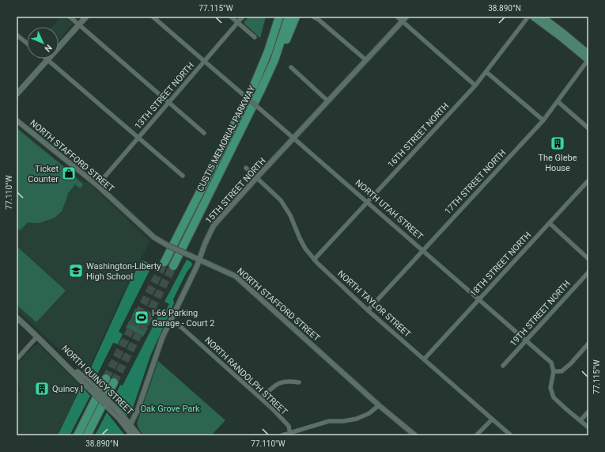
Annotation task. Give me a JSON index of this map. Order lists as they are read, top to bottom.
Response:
{
  "streets": {
    "highway": ["CUSTIS MEMORIAL PARKWAY"],
    "main road": ["NORTH QUINCY STREET"],
    "street": [
      "13TH STREET NORTH",
      "16TH STREET NORTH",
      "NORTH STAFFORD STREET",
      "17TH STREET NORTH",
      "15TH STREET NORTH",
      "NORTH UTAH STREET",
      "18TH STREET NORTH",
      "NORTH TAYLOR STREET",
      "19TH STREET NORTH",
      "NORTH RANDOLPH STREET"
    ]
  },
  "crossings": [
    ["13TH STREET NORTH", "NORTH STAFFORD STREET"],
    ["13TH STREET NORTH", "NORTH UTAH STREET"],
    ["16TH STREET NORTH", "NORTH UTAH STREET"],
    ["16TH STREET NORTH", "NORTH TAYLOR STREET"],
    ["NORTH STAFFORD STREET", "15TH STREET NORTH"],
    ["17TH STREET NORTH", "NORTH UTAH STREET"],
    ["17TH STREET NORTH", "NORTH TAYLOR STREET"],
    ["15TH STREET NORTH", "NORTH UTAH STREET"],
    ["15TH STREET NORTH", "NORTH TAYLOR STREET"],
    ["15TH STREET NORTH", "NORTH RANDOLPH STREET"],
    ["15TH STREET NORTH", "NORTH QUINCY STREET"],
    ["NORTH UTAH STREET", "18TH STREET NORTH"],
    ["NORTH UTAH STREET", "19TH STREET NORTH"],
    ["18TH STREET NORTH", "NORTH TAYLOR STREET"]
  ],
  "parks": ["Oak Grove Park"],
  "places": {
    "building": ["The Glebe House", "Quincy I"],
    "shop": ["Ticket Counter"],
    "school or university": ["Washington-Liberty High School"],
    "sports": ["I-66 Parking Garage - Court 2"]
  },
  "north": "bottom right",
  "coordinates": ["77.115°W", "38.890°N", "77.110°W"]
}
